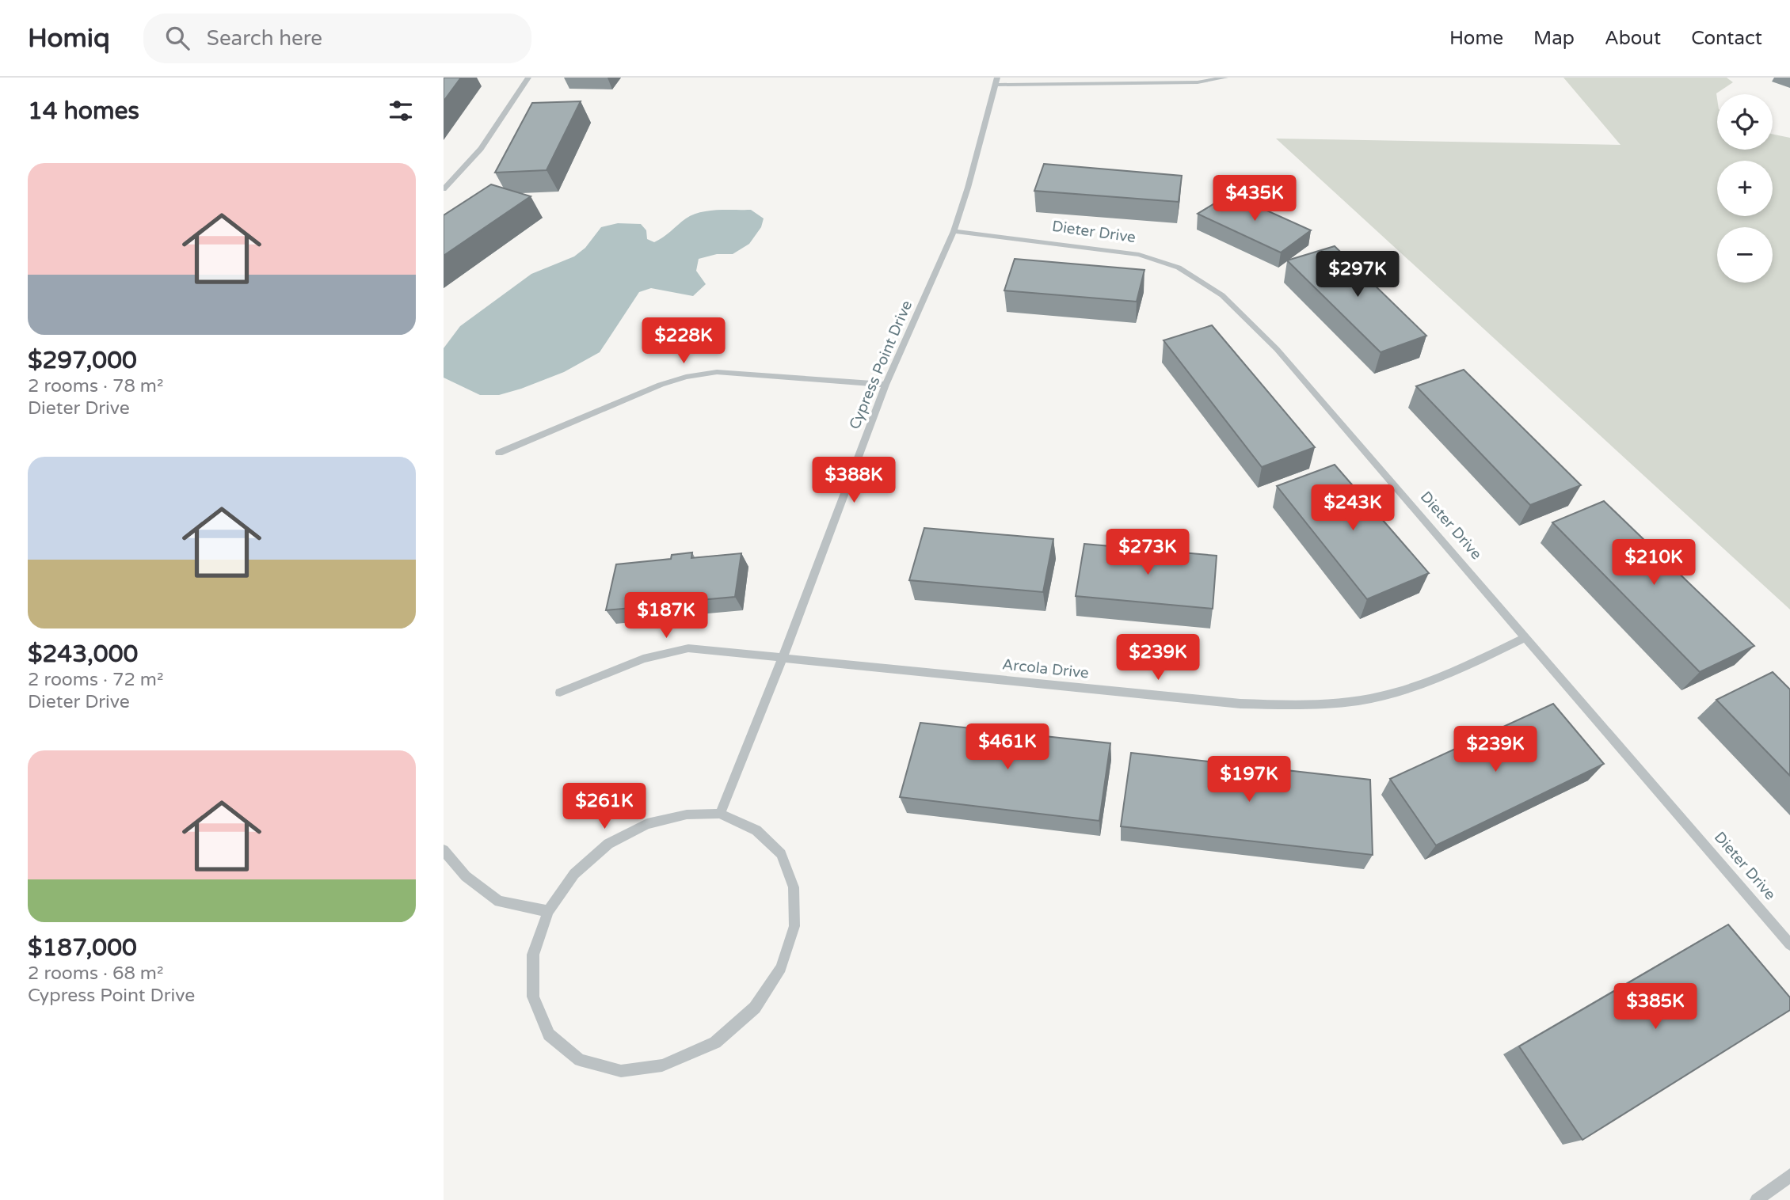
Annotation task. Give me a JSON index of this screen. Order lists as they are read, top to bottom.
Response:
{
  "streets": {
    "street": ["Dieter Drive", "Cypress Point Drive", "Arcola Drive"]
  },
  "crossings": [
    ["Dieter Drive", "Cypress Point Drive"],
    ["Dieter Drive", "Arcola Drive"],
    ["Cypress Point Drive", "Arcola Drive"]
  ],
  "page": {
    "header": "Homiq",
    "search": "Search here",
    "nav": [
      "Home",
      "Map",
      "About",
      "Contact"
    ],
    "heading": "14 homes",
    "map_buttons": ["+", "−"],
    "list": [
      {
        "name": "$297,000",
        "note": "2 rooms · 78 m² · Dieter Drive"
      },
      {
        "name": "$243,000",
        "note": "2 rooms · 72 m² · Dieter Drive"
      },
      {
        "name": "$187,000",
        "note": "2 rooms · 68 m² · Cypress Point Drive"
      }
    ],
    "price": [
      "$435K",
      "$297K",
      "$228K",
      "$388K",
      "$243K",
      "$273K",
      "$210K",
      "$187K",
      "$239K",
      "$461K",
      "$239K",
      "$197K",
      "$261K",
      "$385K"
    ]
  }
}
